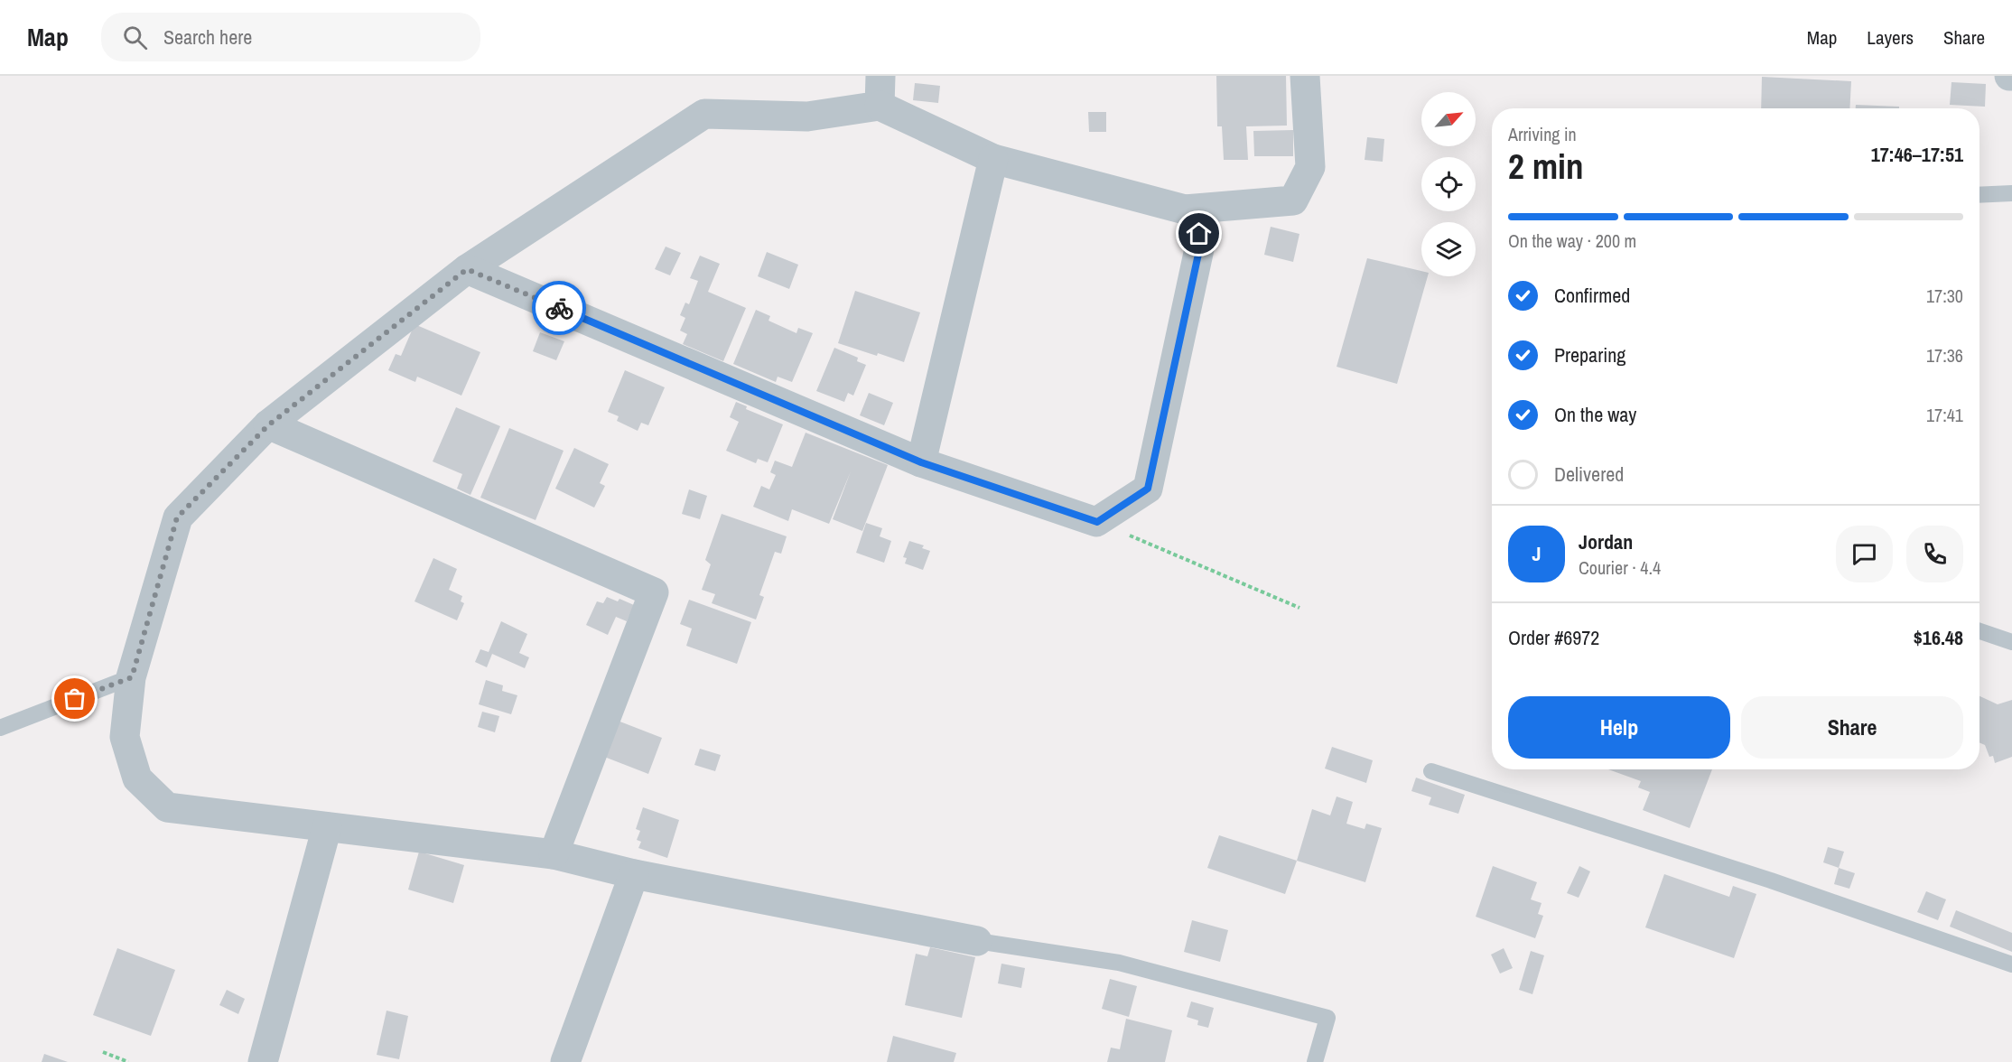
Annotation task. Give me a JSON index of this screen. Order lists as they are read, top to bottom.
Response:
{
  "north": "top right",
  "page": {
    "header": "Map",
    "search": "Search here",
    "nav": ["Map", "Layers", "Share"],
    "heading": ["2 min", "Arriving in", "17:46–17:51"],
    "panel": [
      "Jordan",
      "Courier · 4.4",
      "Order #6972",
      "$16.48"
    ],
    "bar": "On the way · 200 m",
    "list": [
      ["Confirmed", "17:30"],
      ["Preparing", "17:36"],
      ["On the way", "17:41"],
      "Delivered"
    ],
    "round": "J",
    "buttons": ["Help", "Share"]
  }
}
